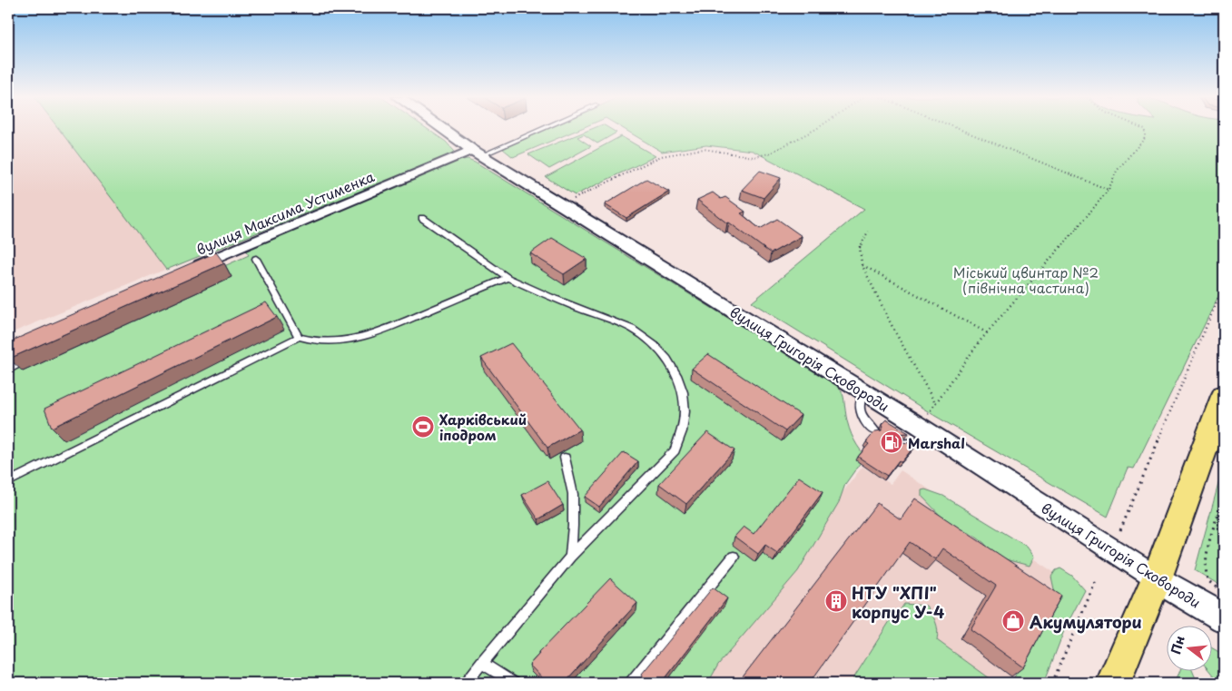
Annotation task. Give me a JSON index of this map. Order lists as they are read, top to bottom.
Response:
{
  "streets": {
    "main road": ["вулиця Григорія Сковороди"],
    "street": ["вулиця Максима Устименка"]
  },
  "crossings": [
    ["вулиця Максима Устименка", "вулиця Григорія Сковороди"]
  ],
  "parks": ["Міський цвинтар №2 (північна частина)"],
  "places": {
    "sports": ["Харківський іподром"],
    "fuel station": ["Marshal"],
    "building": ["НТУ \"ХПІ\" корпус У-4"],
    "shop": ["Акумулятори"]
  },
  "north": "left"
}
